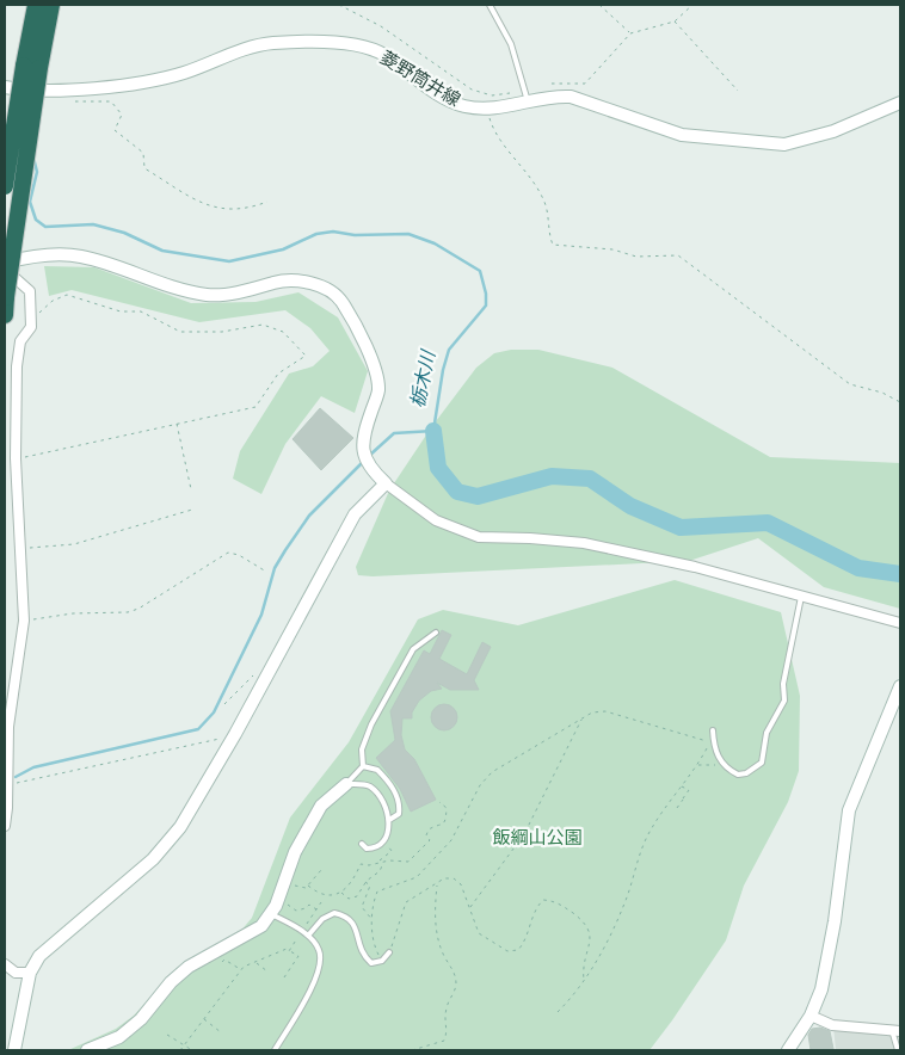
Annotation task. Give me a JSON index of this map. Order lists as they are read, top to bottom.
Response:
{
  "streets": {
    "street": ["菱野筒井線"]
  },
  "water": ["栃木川"],
  "parks": ["飯綱山公園"]
}
